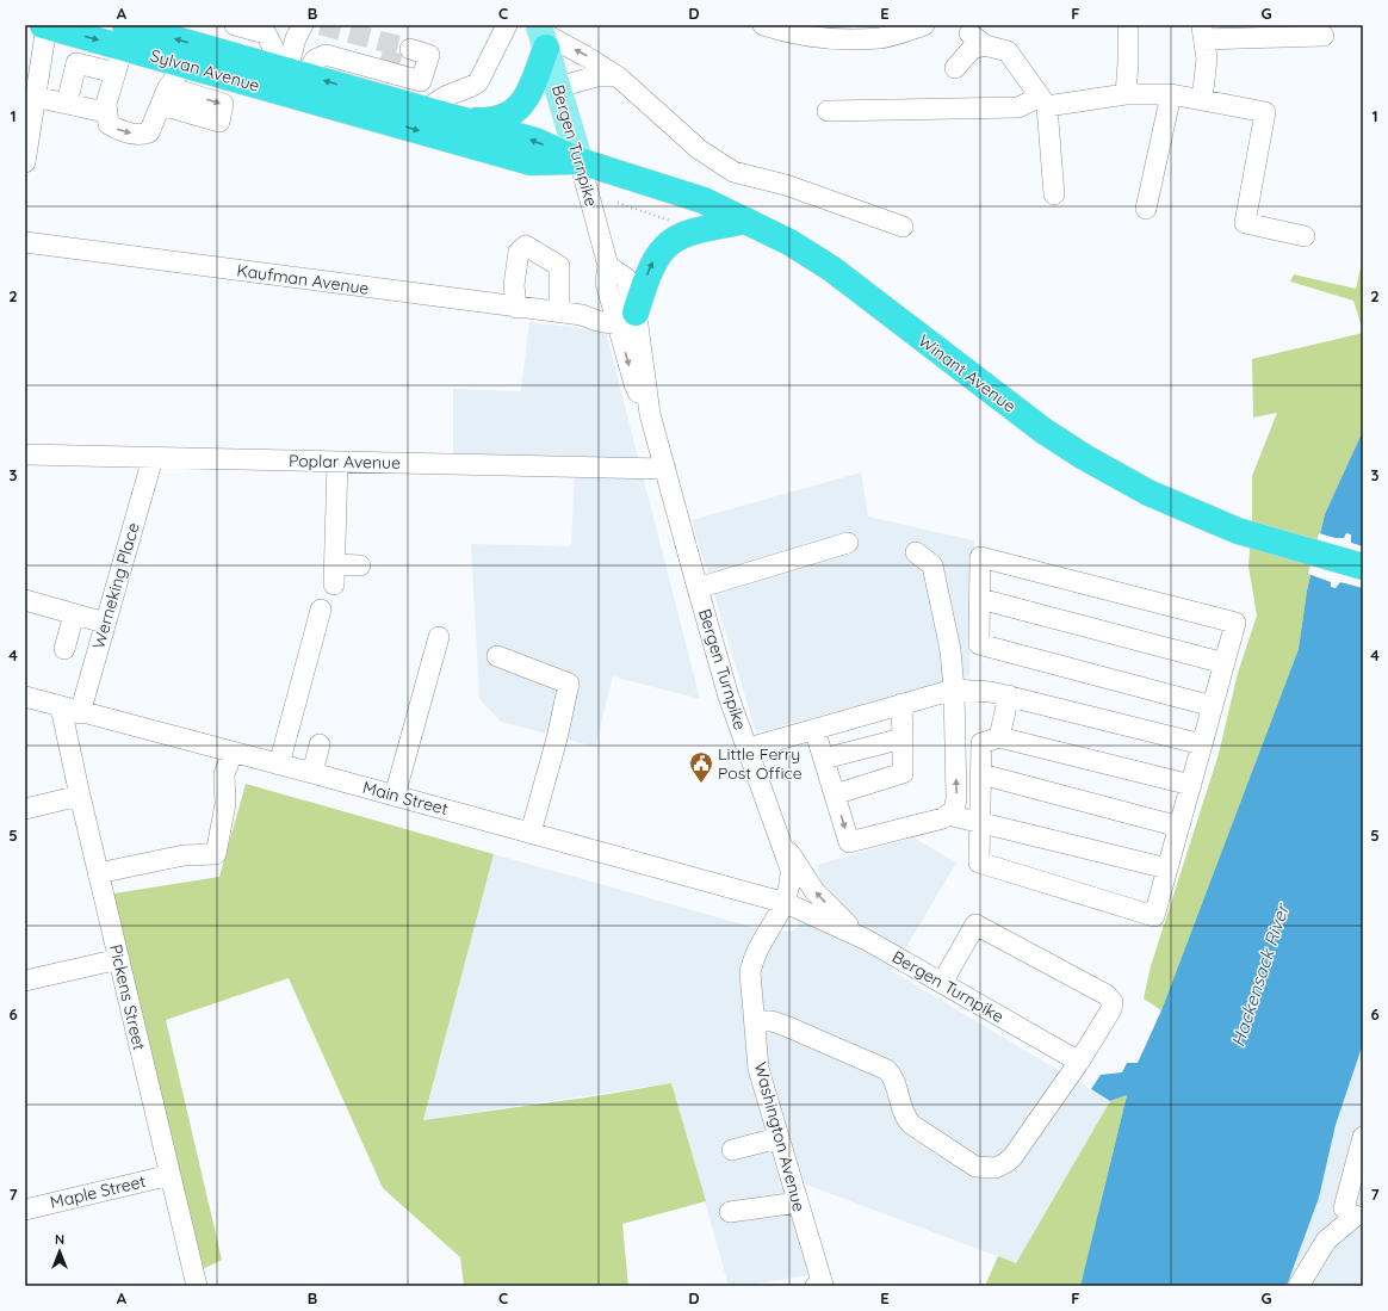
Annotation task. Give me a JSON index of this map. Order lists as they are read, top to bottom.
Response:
{
  "streets": {
    "highway": ["Sylvan Avenue", "Winant Avenue"],
    "main road": ["Bergen Turnpike"],
    "street": [
      "Kaufman Avenue",
      "Poplar Avenue",
      "Werneking Place",
      "Main Street",
      "Pickens Street",
      "Washington Avenue",
      "Maple Street"
    ]
  },
  "crossings": [
    ["Bergen Turnpike", "Kaufman Avenue"],
    ["Bergen Turnpike", "Winant Avenue"],
    ["Bergen Turnpike", "Poplar Avenue"],
    ["Bergen Turnpike", "Main Street"],
    ["Bergen Turnpike", "Washington Avenue"],
    ["Poplar Avenue", "Werneking Place"],
    ["Werneking Place", "Main Street"],
    ["Werneking Place", "Pickens Street"],
    ["Main Street", "Pickens Street"],
    ["Main Street", "Washington Avenue"],
    ["Pickens Street", "Maple Street"]
  ],
  "water": ["Hackensack River"],
  "places": {
    "public building": ["Little Ferry Post Office"]
  },
  "north": "top",
  "grid": {
    "columns": [
      "A",
      "B",
      "C",
      "D",
      "E",
      "F",
      "G"
    ],
    "rows": [
      "1",
      "2",
      "3",
      "4",
      "5",
      "6",
      "7"
    ]
  }
}
